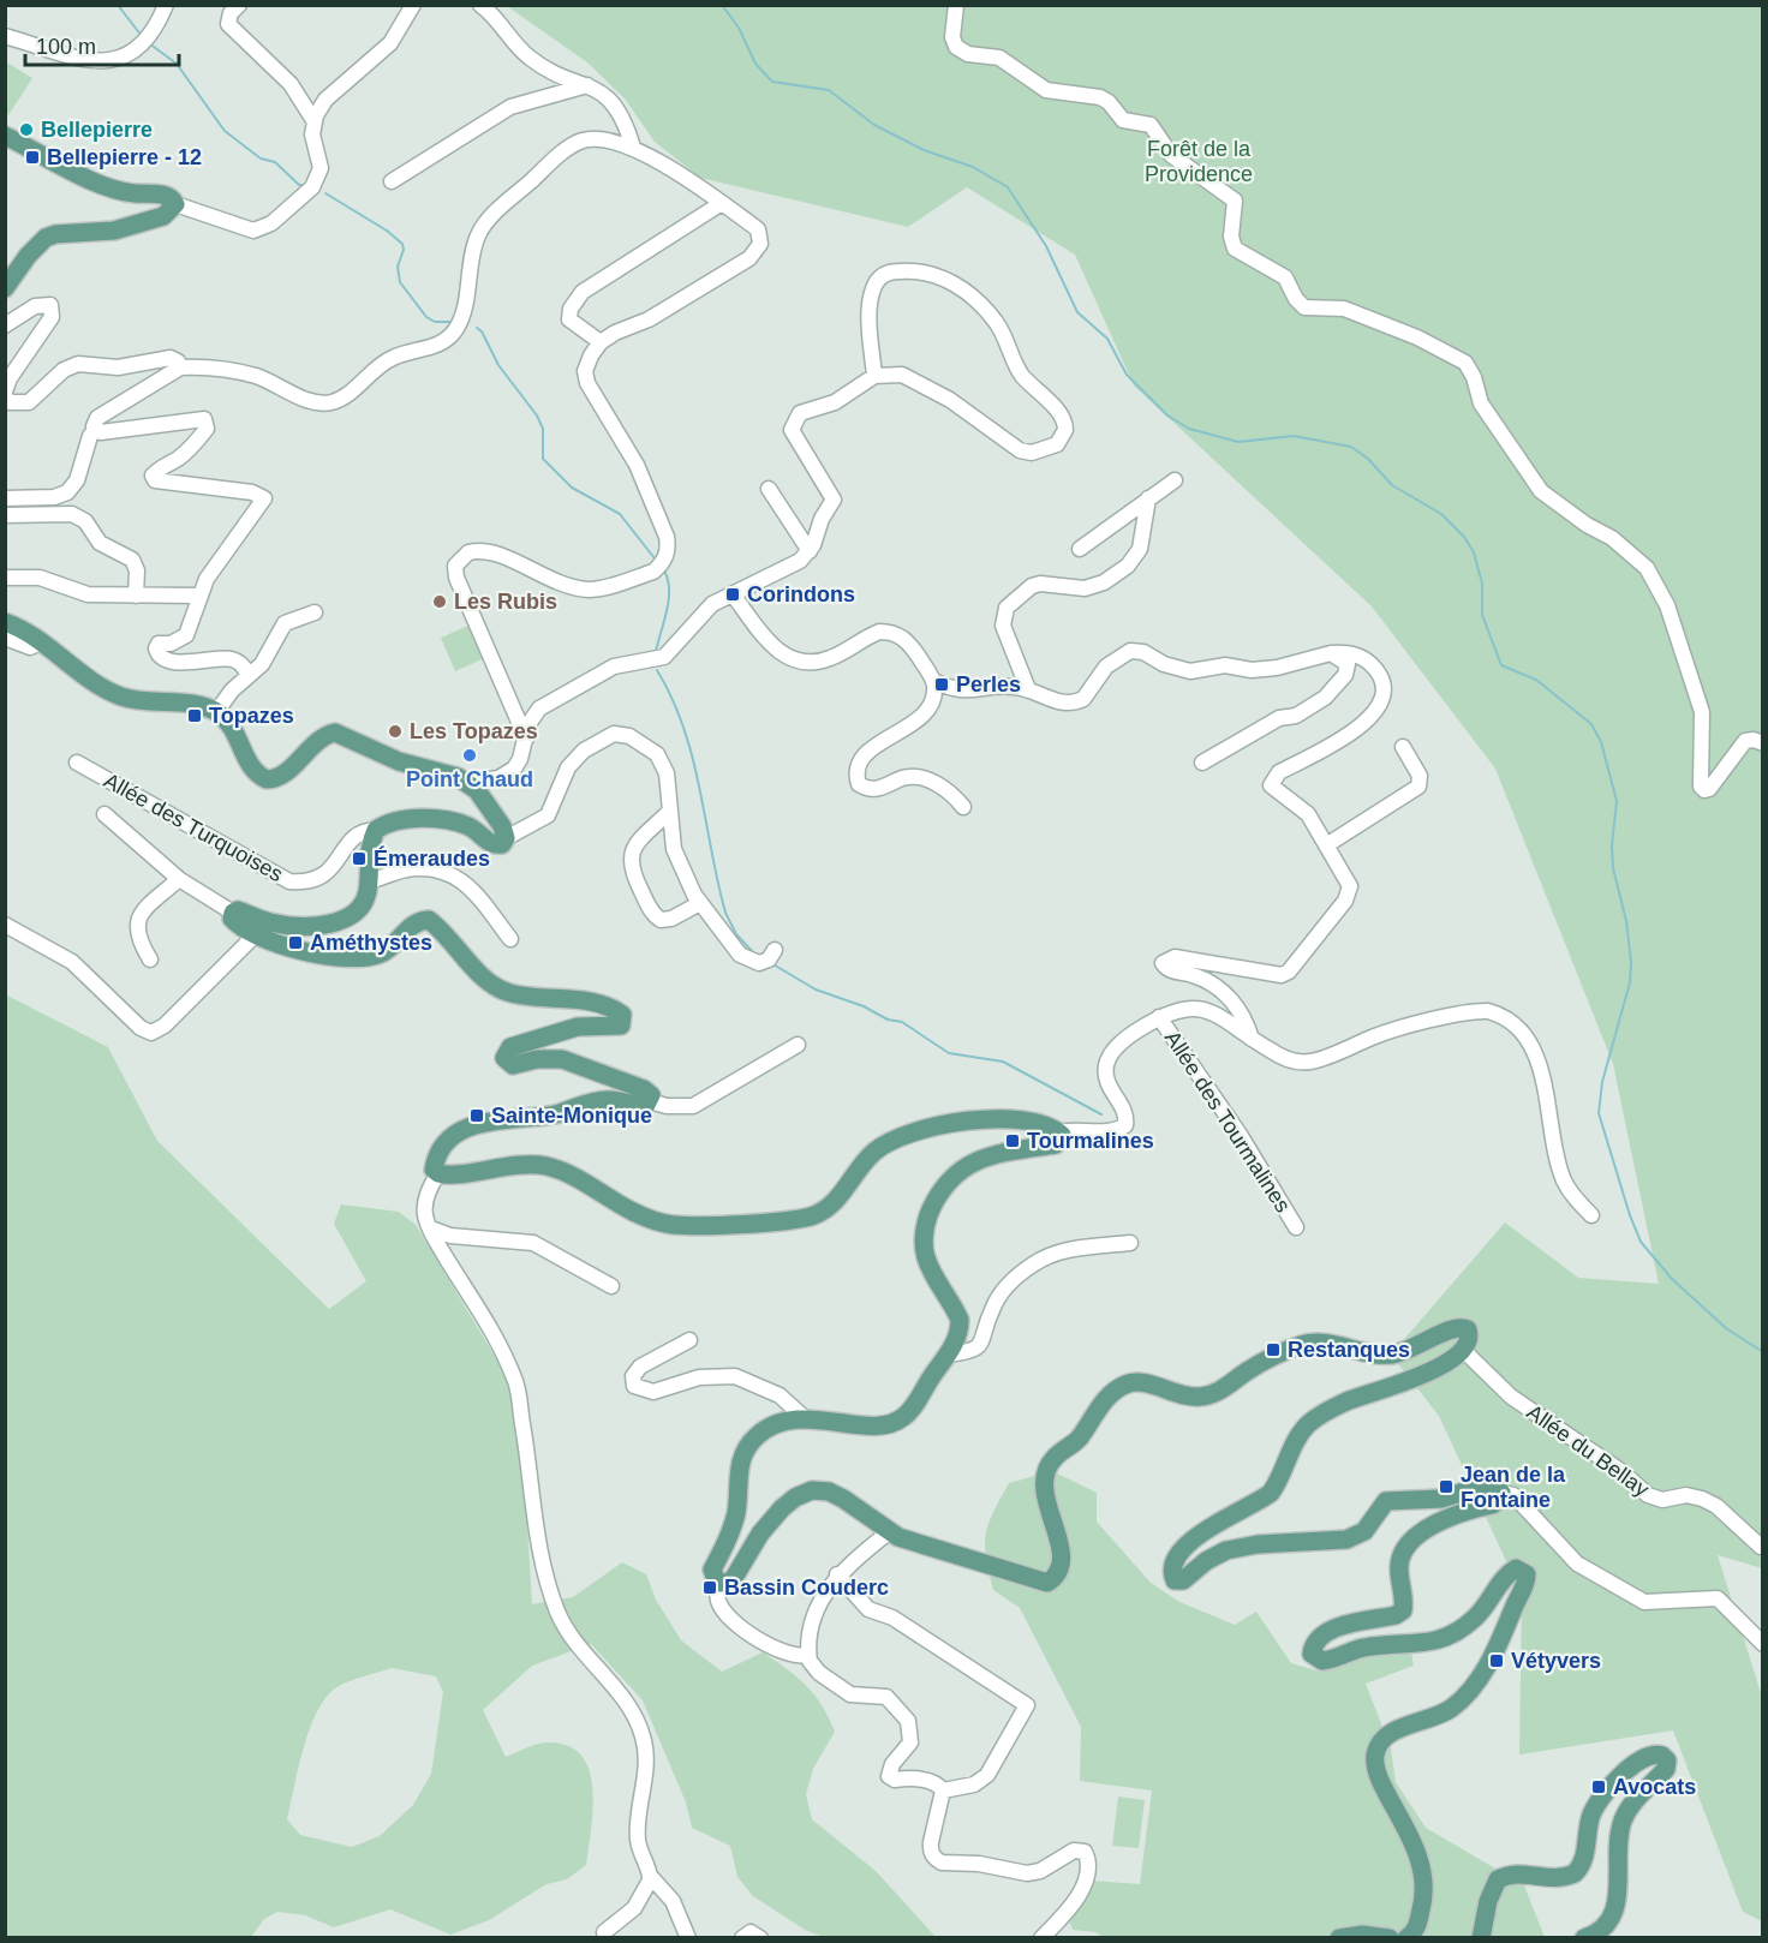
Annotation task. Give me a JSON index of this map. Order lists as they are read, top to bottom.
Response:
{
  "streets": {
    "street": ["Allée des Turquoises", "Allée des Tourmalines", "Allée du Bellay"]
  },
  "parks": ["Forêt de la Providence"],
  "places": {
    "other": [
      "Bellepierre",
      "Les Rubis",
      "Les Topazes",
      "Point Chaud"
    ],
    "transit": [
      "Bellepierre - 12",
      "Corindons",
      "Perles",
      "Topazes",
      "Émeraudes",
      "Améthystes",
      "Sainte-Monique",
      "Tourmalines",
      "Restanques",
      "Jean de la Fontaine",
      "Bassin Couderc",
      "Vétyvers",
      "Avocats"
    ]
  },
  "scale_bar": "100 m"
}
